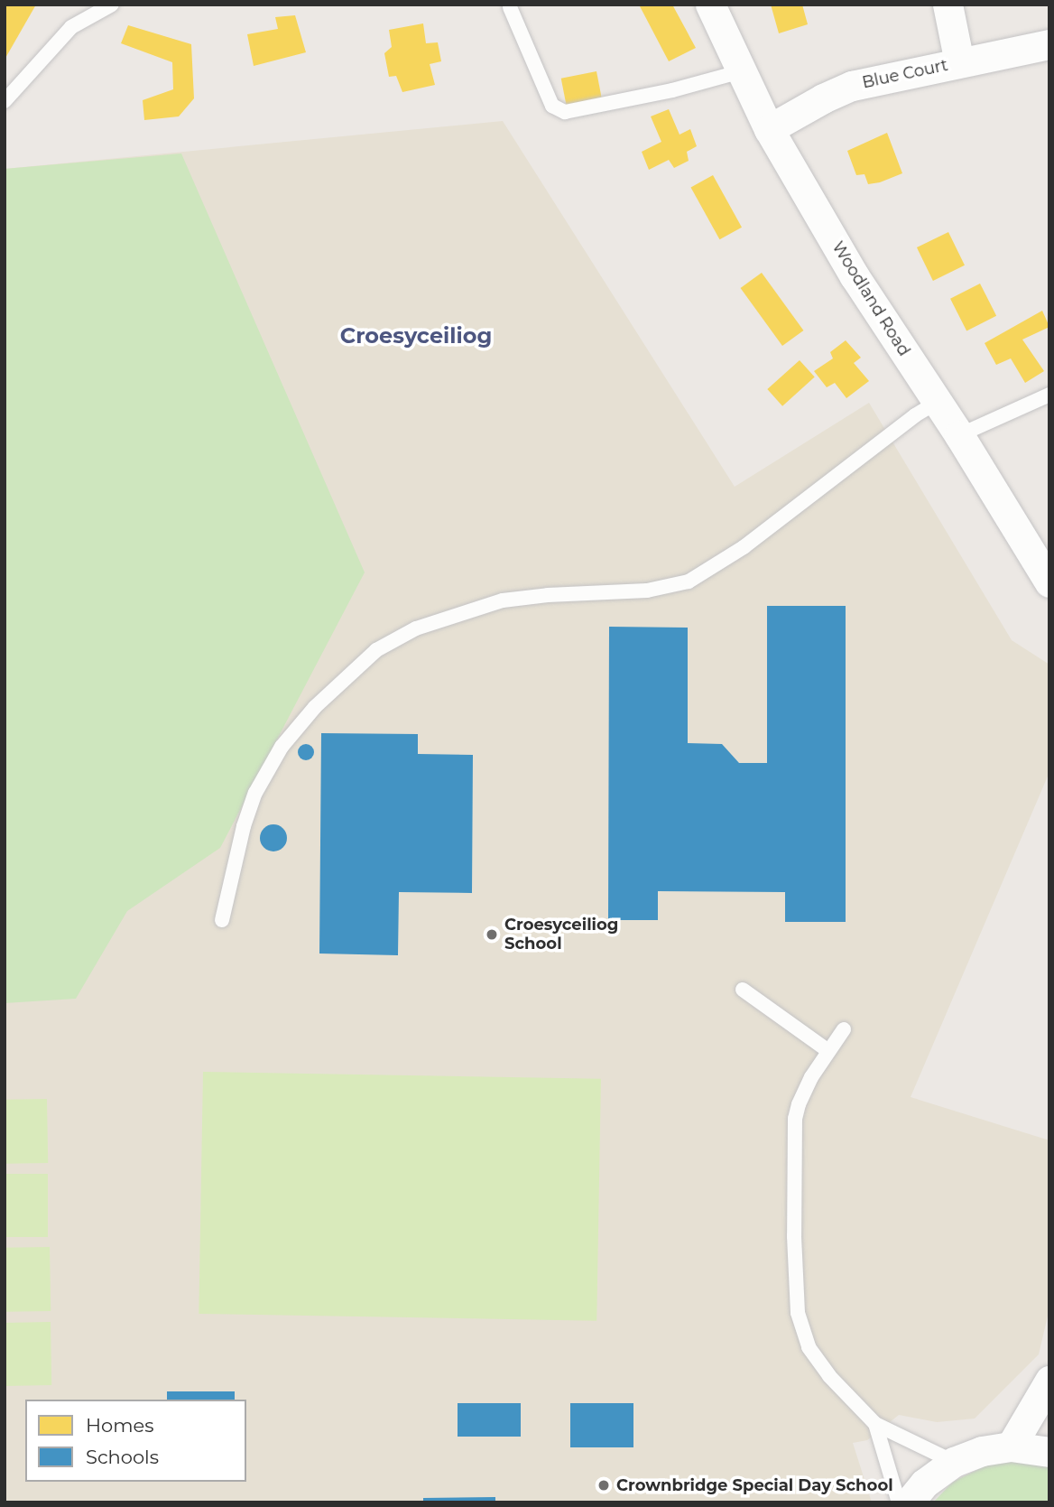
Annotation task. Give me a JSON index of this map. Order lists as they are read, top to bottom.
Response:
{
  "streets": {
    "street": ["Blue Court", "Woodland Road"]
  },
  "crossings": [
    ["Blue Court", "Woodland Road"]
  ],
  "districts": ["Croesyceiliog"],
  "places": ["Croesyceiliog School", "Crownbridge Special Day School"],
  "legend": ["Homes", "Schools"]
}
